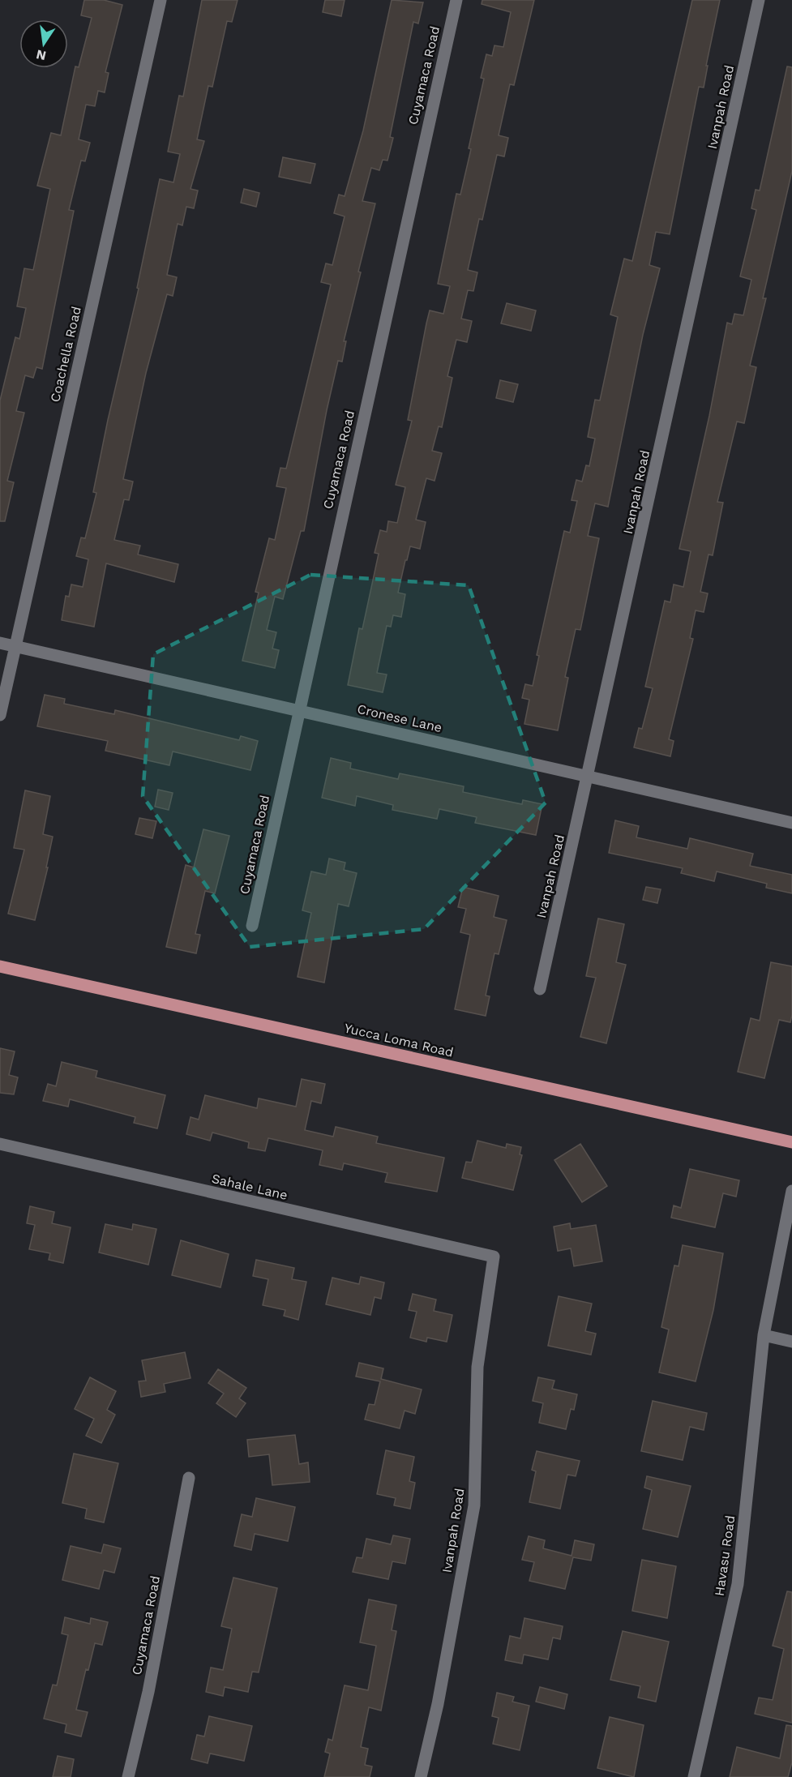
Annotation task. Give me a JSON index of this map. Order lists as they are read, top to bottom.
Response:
{
  "streets": {
    "main road": ["Yucca Loma Road"],
    "street": [
      "Cuyamaca Road",
      "Ivanpah Road",
      "Coachella Road",
      "Cronese Lane",
      "Sahale Lane",
      "Havasu Road"
    ]
  },
  "crossings": [
    ["Cuyamaca Road", "Cronese Lane"],
    ["Ivanpah Road", "Cronese Lane"],
    ["Ivanpah Road", "Sahale Lane"],
    ["Coachella Road", "Cronese Lane"]
  ],
  "north": "bottom"
}
